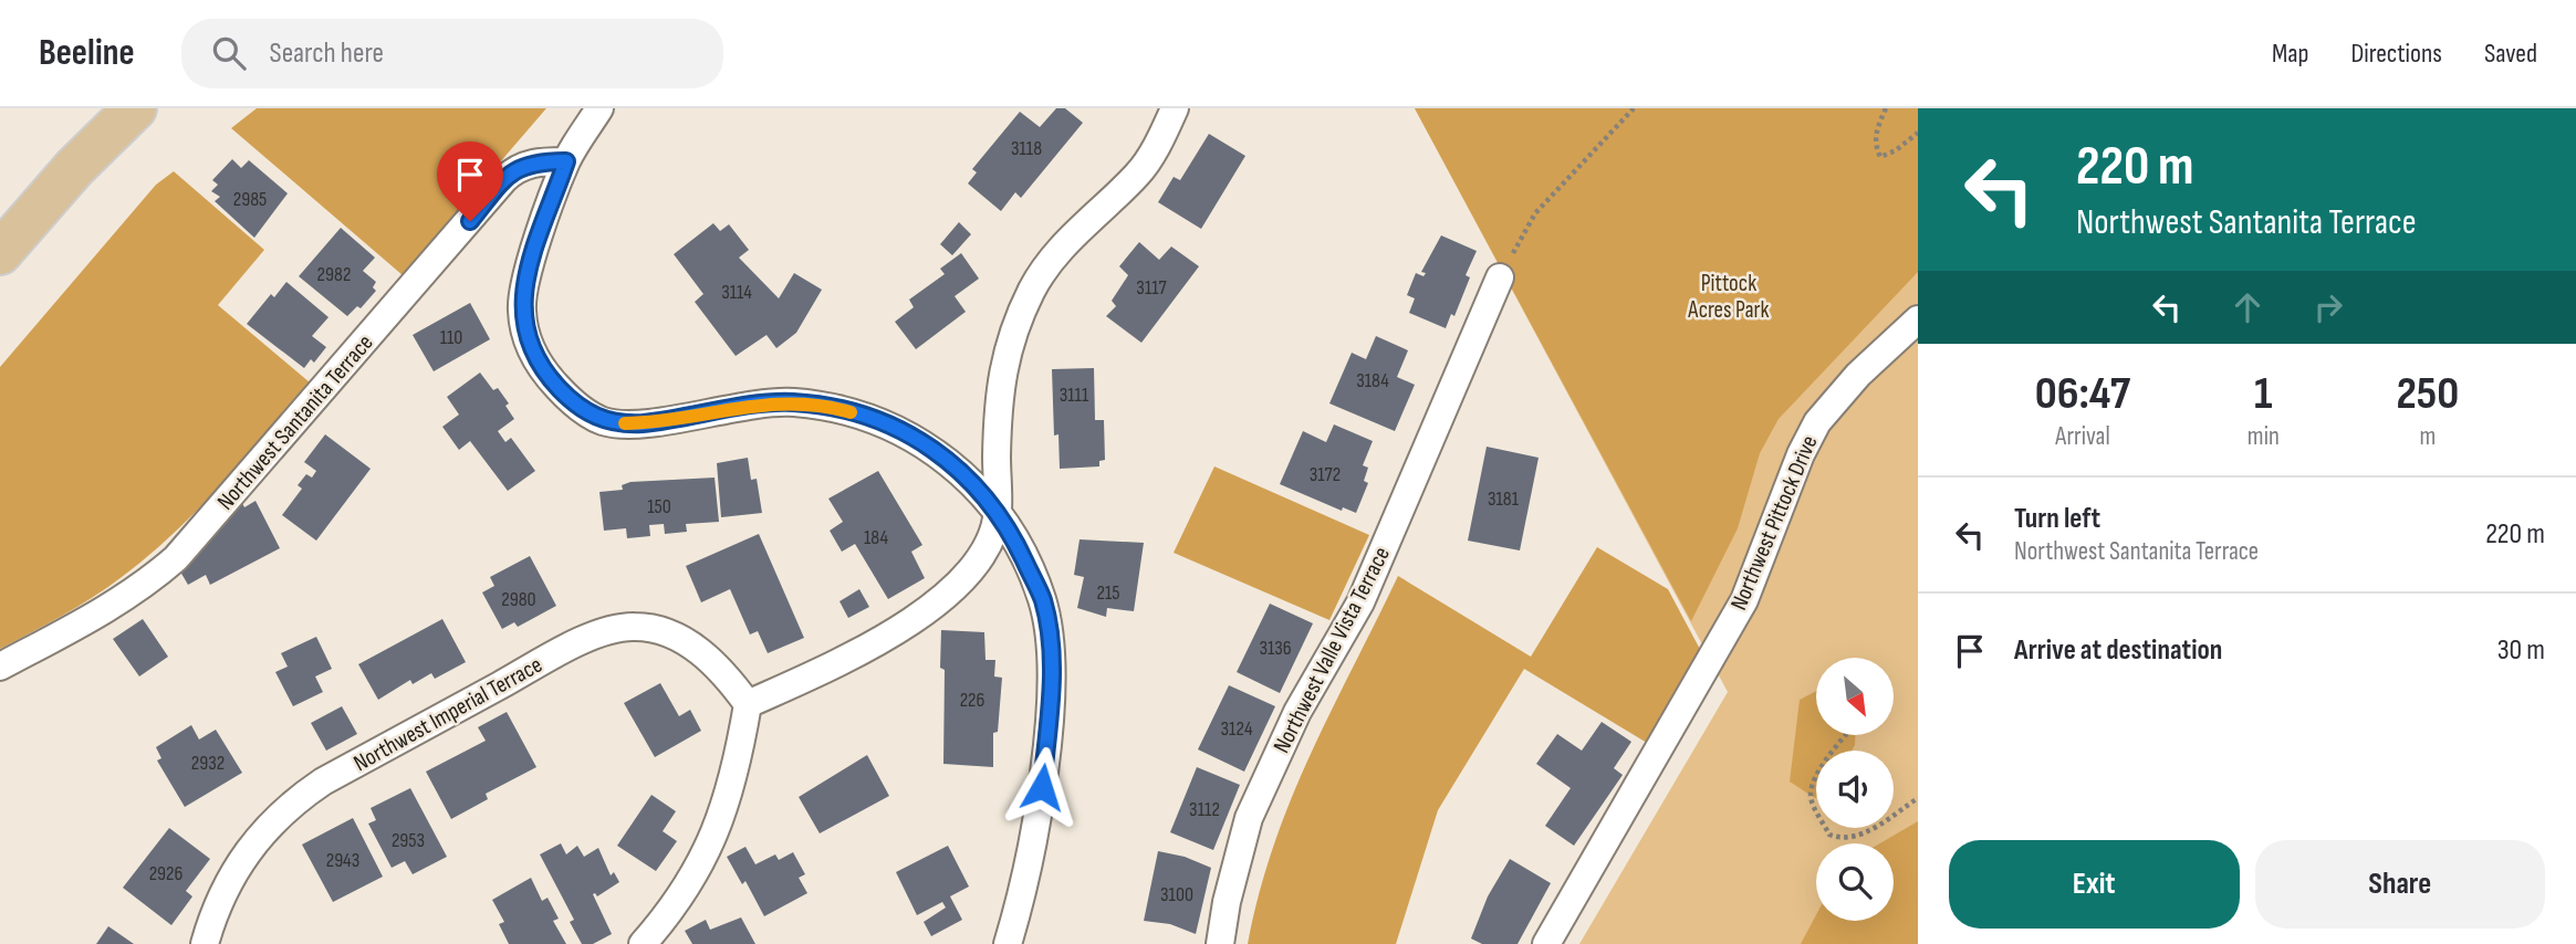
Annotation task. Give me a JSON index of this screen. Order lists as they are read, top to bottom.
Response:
{
  "streets": {
    "street": [
      "Northwest Santanita Terrace",
      "Northwest Pittock Drive",
      "Northwest Valle Vista Terrace",
      "Northwest Imperial Terrace"
    ]
  },
  "parks": ["Pittock Acres Park"],
  "house_numbers": [
    "3118",
    "2985",
    "2982",
    "3117",
    "3114",
    "110",
    "3184",
    "3111",
    "3172",
    "3181",
    "150",
    "184",
    "215",
    "2980",
    "3136",
    "226",
    "3124",
    "2932",
    "3112",
    "2953",
    "2943",
    "2926",
    "3100"
  ],
  "north": "bottom right",
  "page": {
    "header": "Beeline",
    "search": "Search here",
    "nav": ["Map", "Directions", "Saved"],
    "turn": ["220 m", "Northwest Santanita Terrace"],
    "eta": [
      "06:47",
      "Arrival",
      "1",
      "min",
      "250",
      "m"
    ],
    "list": [
      {
        "name": "Turn left",
        "note": "Northwest Santanita Terrace",
        "value": "220 m"
      },
      {
        "name": "Arrive at destination",
        "value": "30 m"
      }
    ],
    "buttons": ["Exit", "Share"]
  }
}
